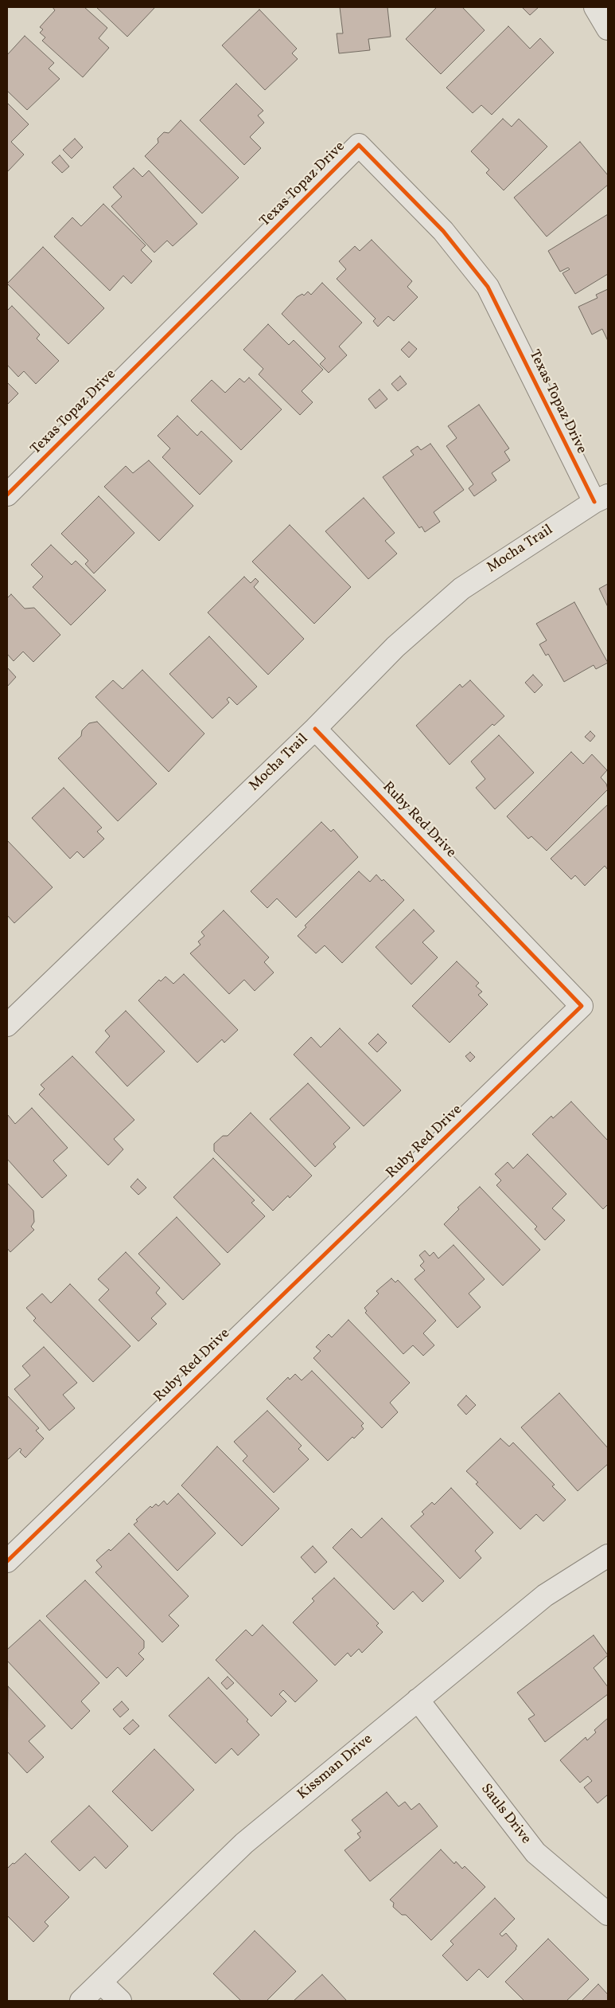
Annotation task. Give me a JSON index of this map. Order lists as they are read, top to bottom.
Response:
{
  "streets": {
    "street": [
      "Texas Topaz Drive",
      "Mocha Trail",
      "Ruby Red Drive",
      "Kissman Drive",
      "Sauls Drive"
    ]
  },
  "crossings": [
    ["Texas Topaz Drive", "Mocha Trail"],
    ["Mocha Trail", "Ruby Red Drive"],
    ["Kissman Drive", "Sauls Drive"]
  ]
}
